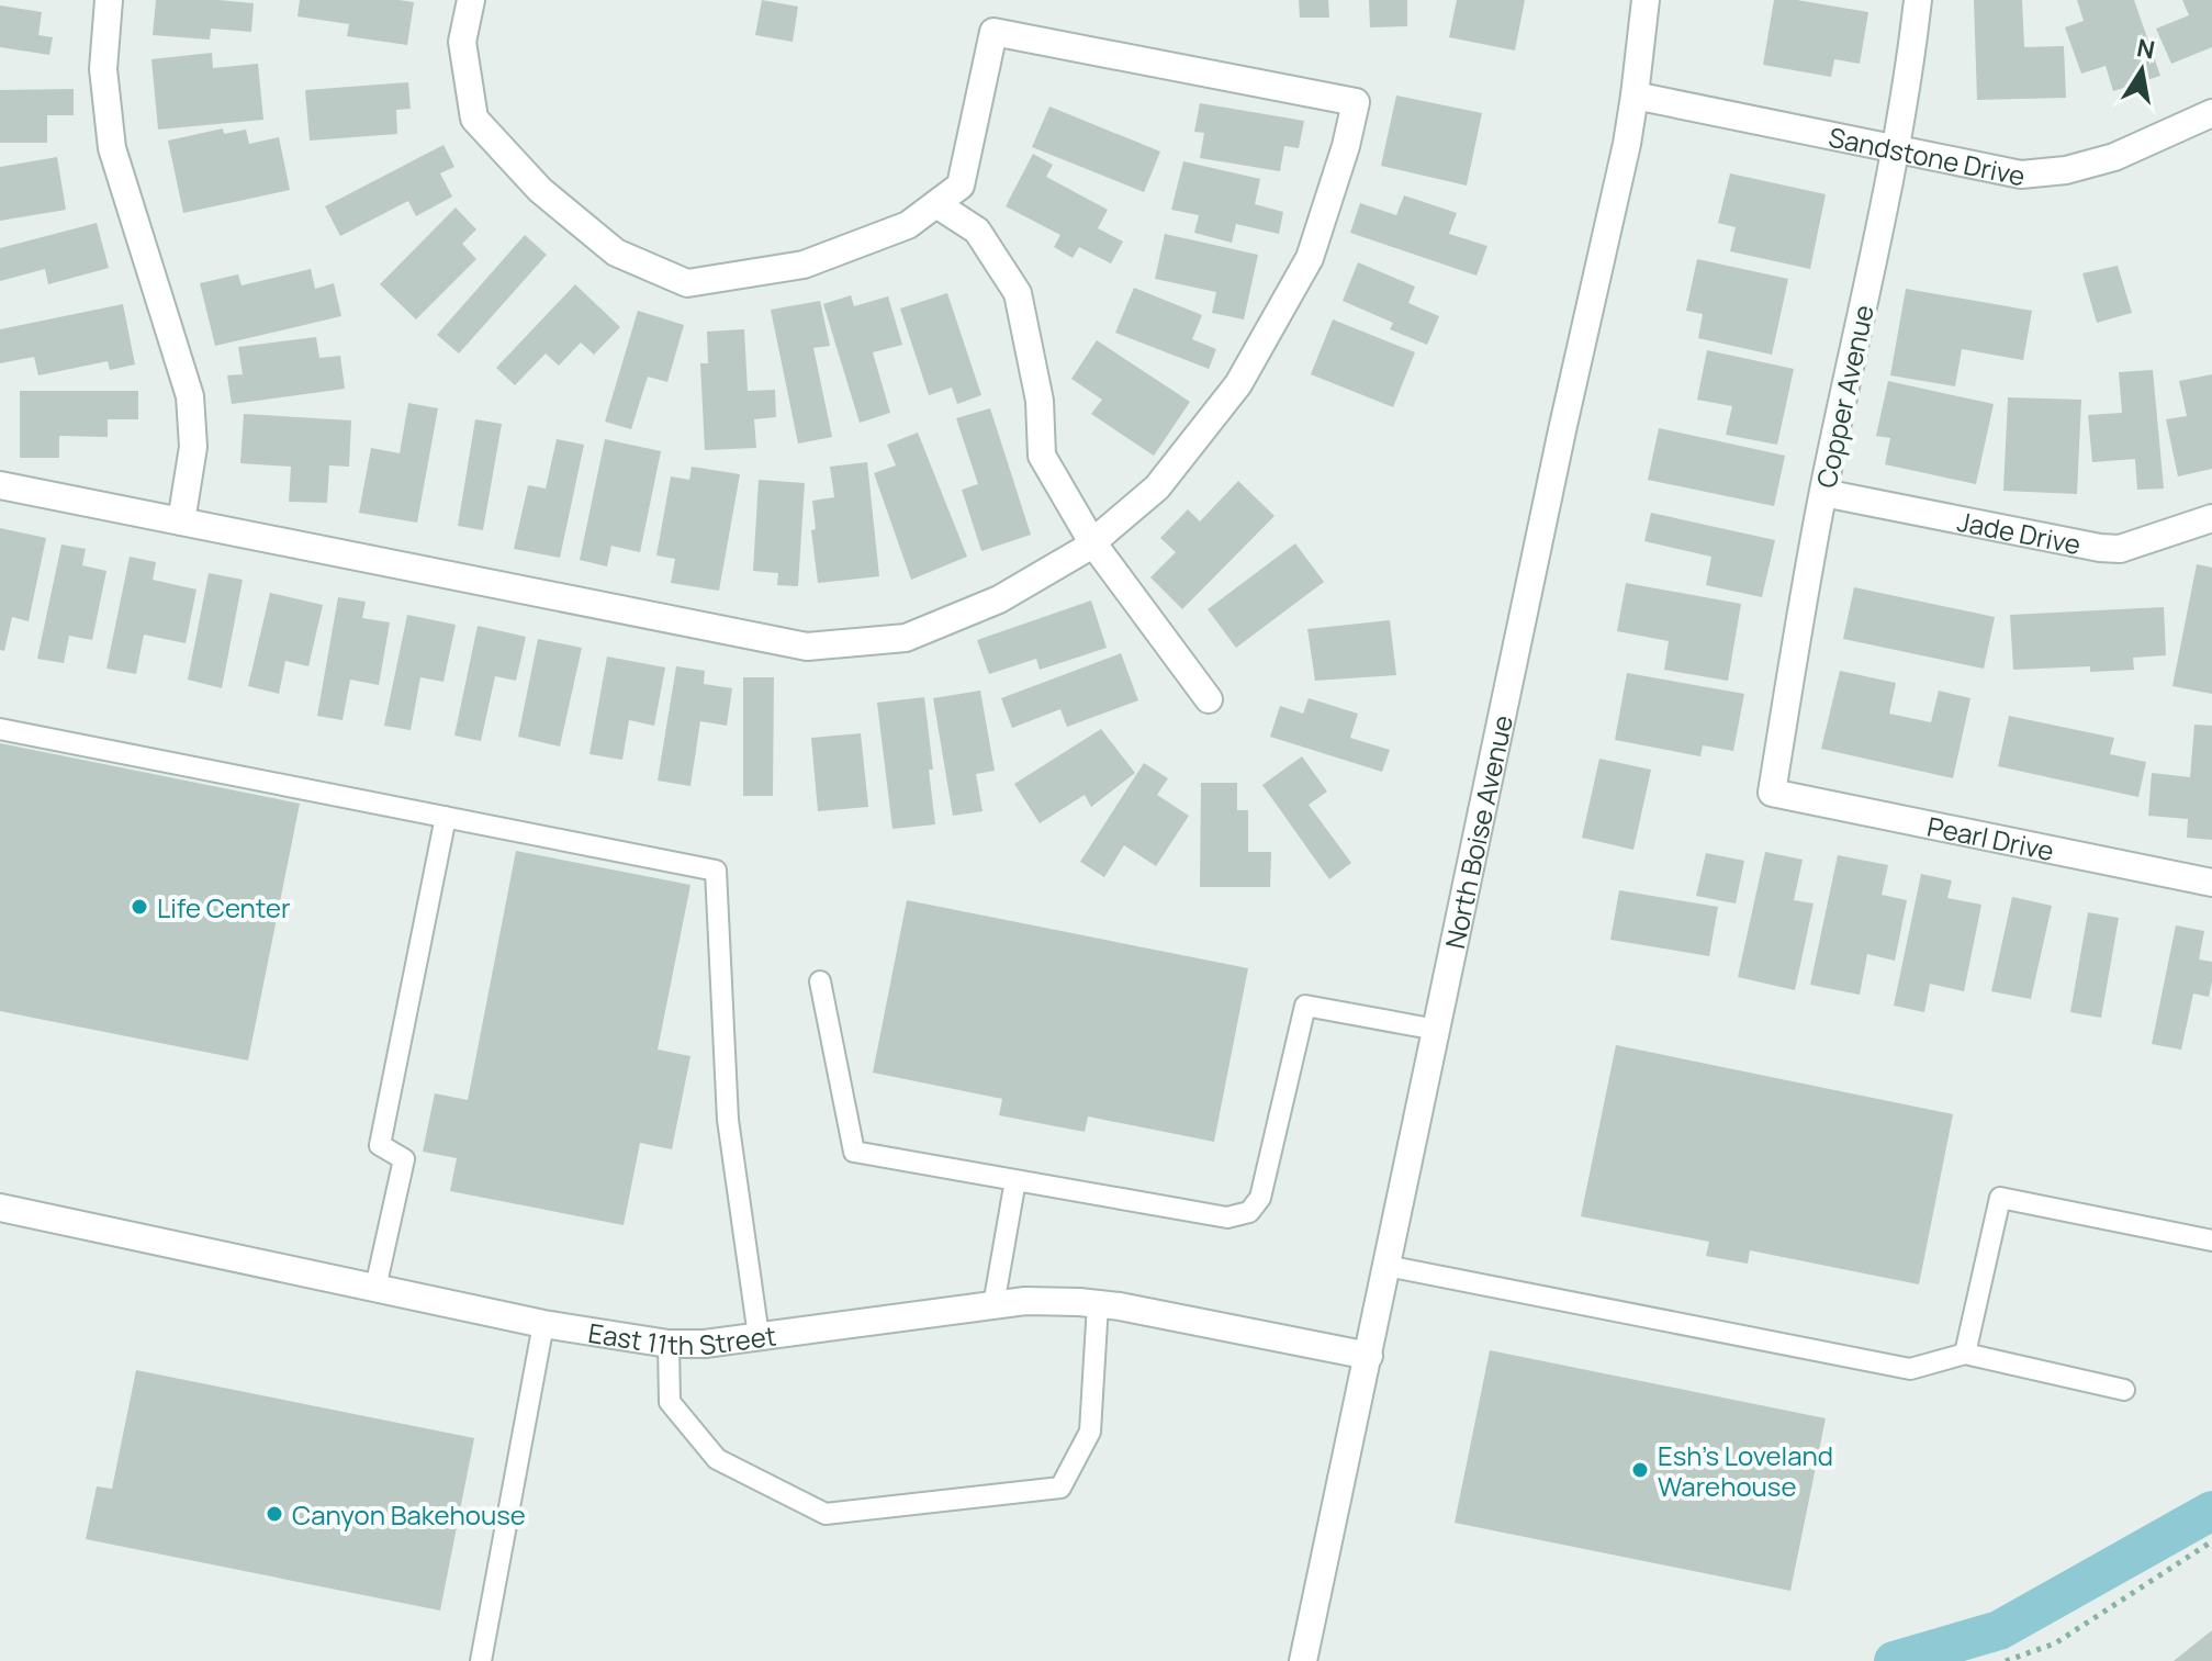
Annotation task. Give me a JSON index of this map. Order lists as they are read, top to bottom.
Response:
{
  "streets": {
    "street": [
      "Sandstone Drive",
      "Copper Avenue",
      "Jade Drive",
      "North Boise Avenue",
      "Pearl Drive",
      "East 11th Street"
    ]
  },
  "crossings": [
    ["Sandstone Drive", "Copper Avenue"],
    ["Sandstone Drive", "North Boise Avenue"],
    ["Copper Avenue", "Jade Drive"],
    ["Copper Avenue", "Pearl Drive"],
    ["North Boise Avenue", "East 11th Street"]
  ],
  "places": ["Life Center", "Esh's Loveland Warehouse", "Canyon Bakehouse"],
  "north": "top"
}
